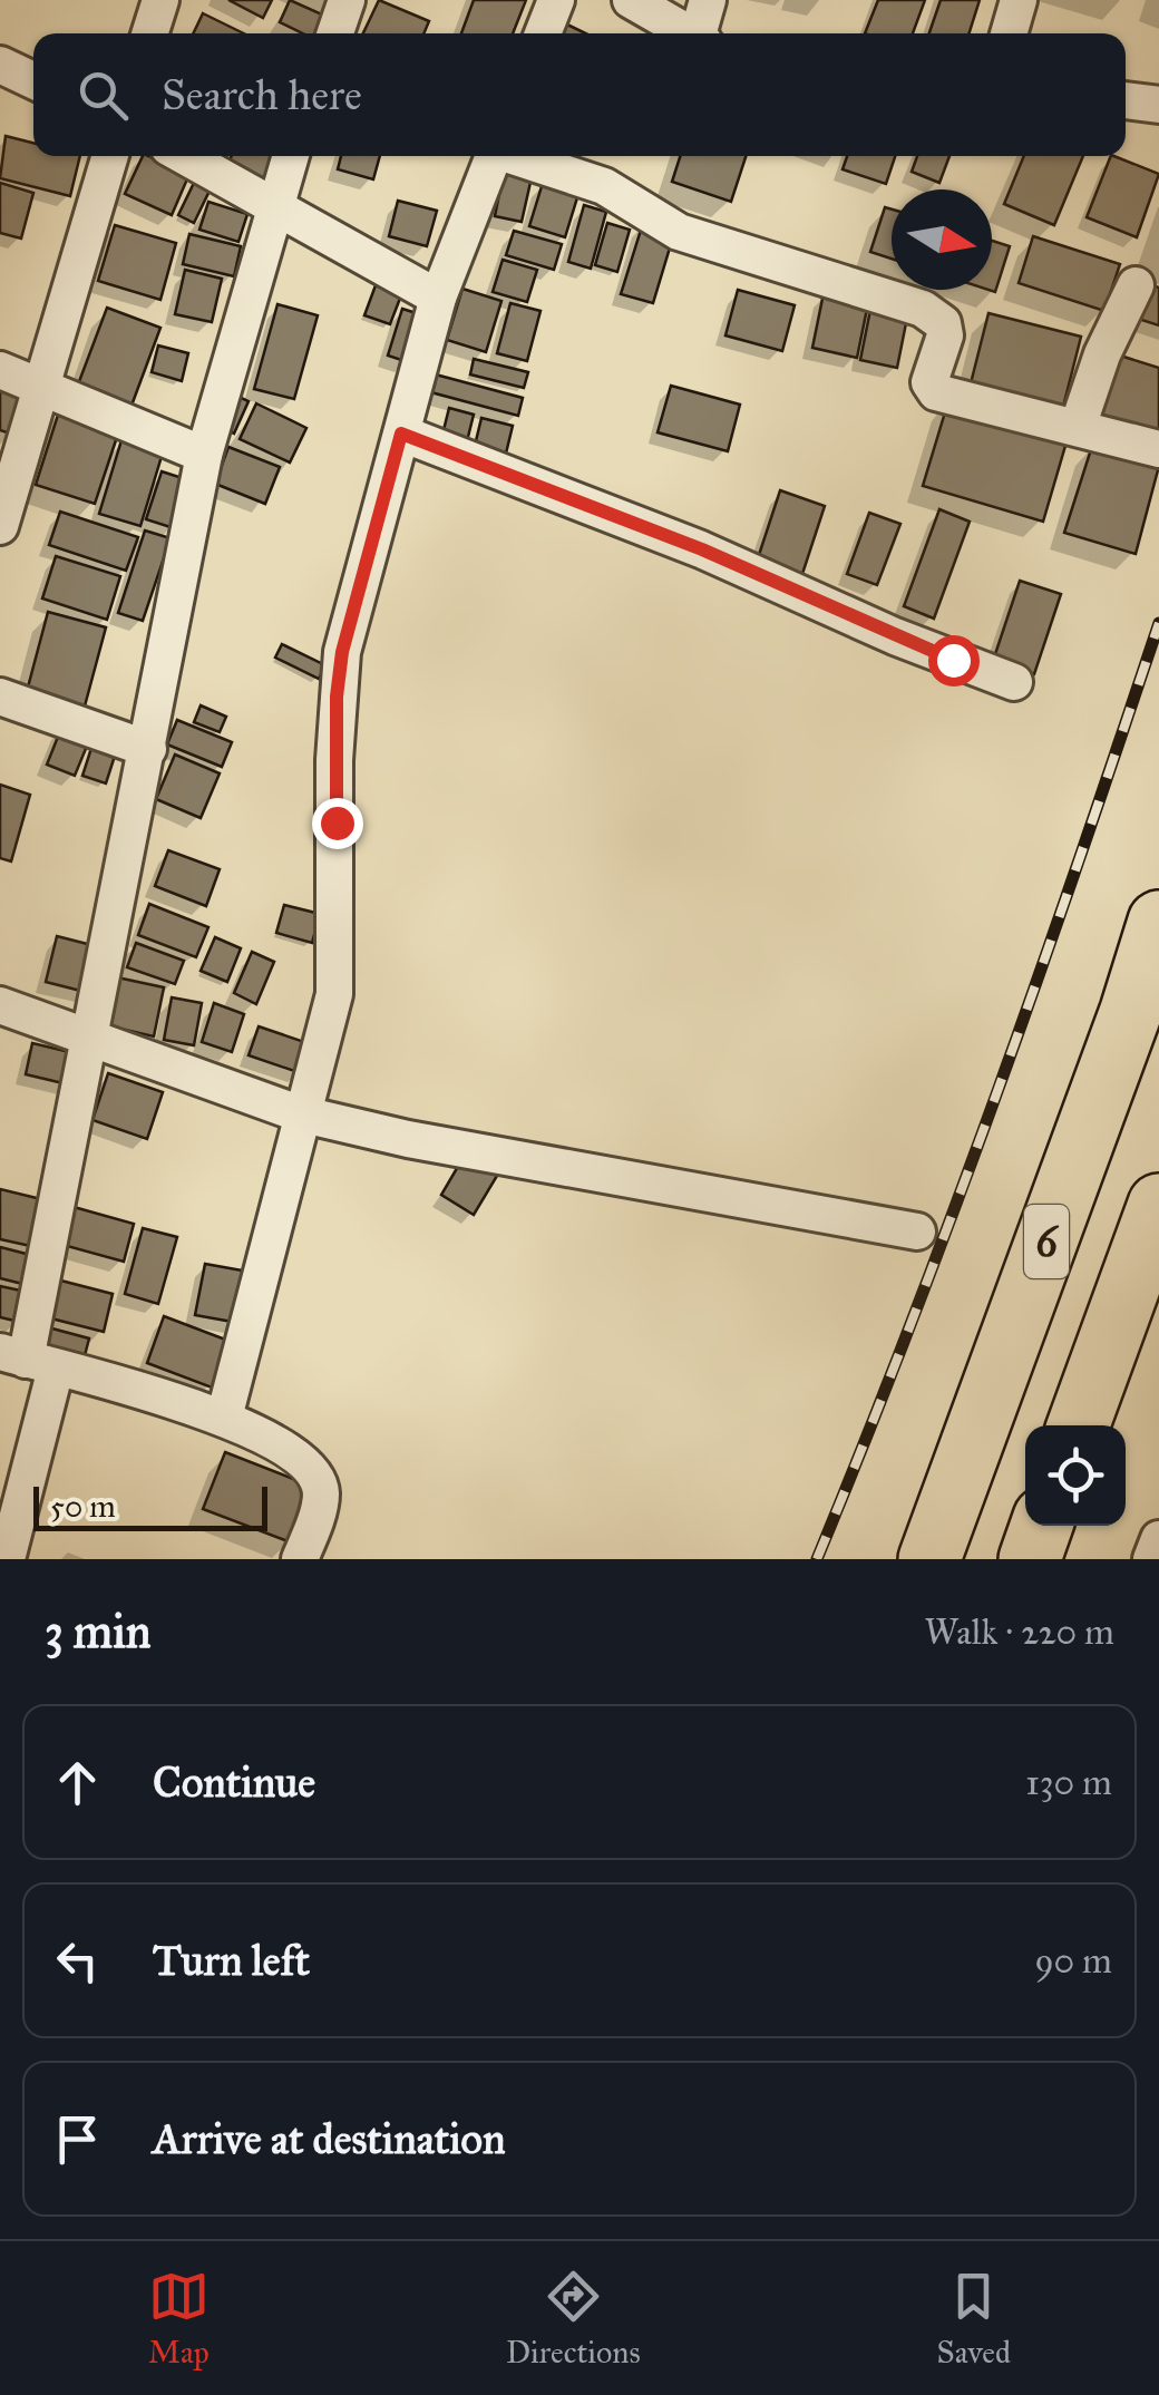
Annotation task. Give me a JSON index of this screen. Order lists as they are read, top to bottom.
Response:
{
  "streets": {
    "highway": ["6"]
  },
  "scale_bar": "50 m",
  "north": "right",
  "page": {
    "search": "Search here",
    "scale": "50 m",
    "heading": ["3 min", "Walk · 220 m"],
    "list": [
      ["Continue", "130 m"],
      ["Turn left", "90 m"],
      "Arrive at destination"
    ],
    "nav": ["Map", "Directions", "Saved"]
  }
}
